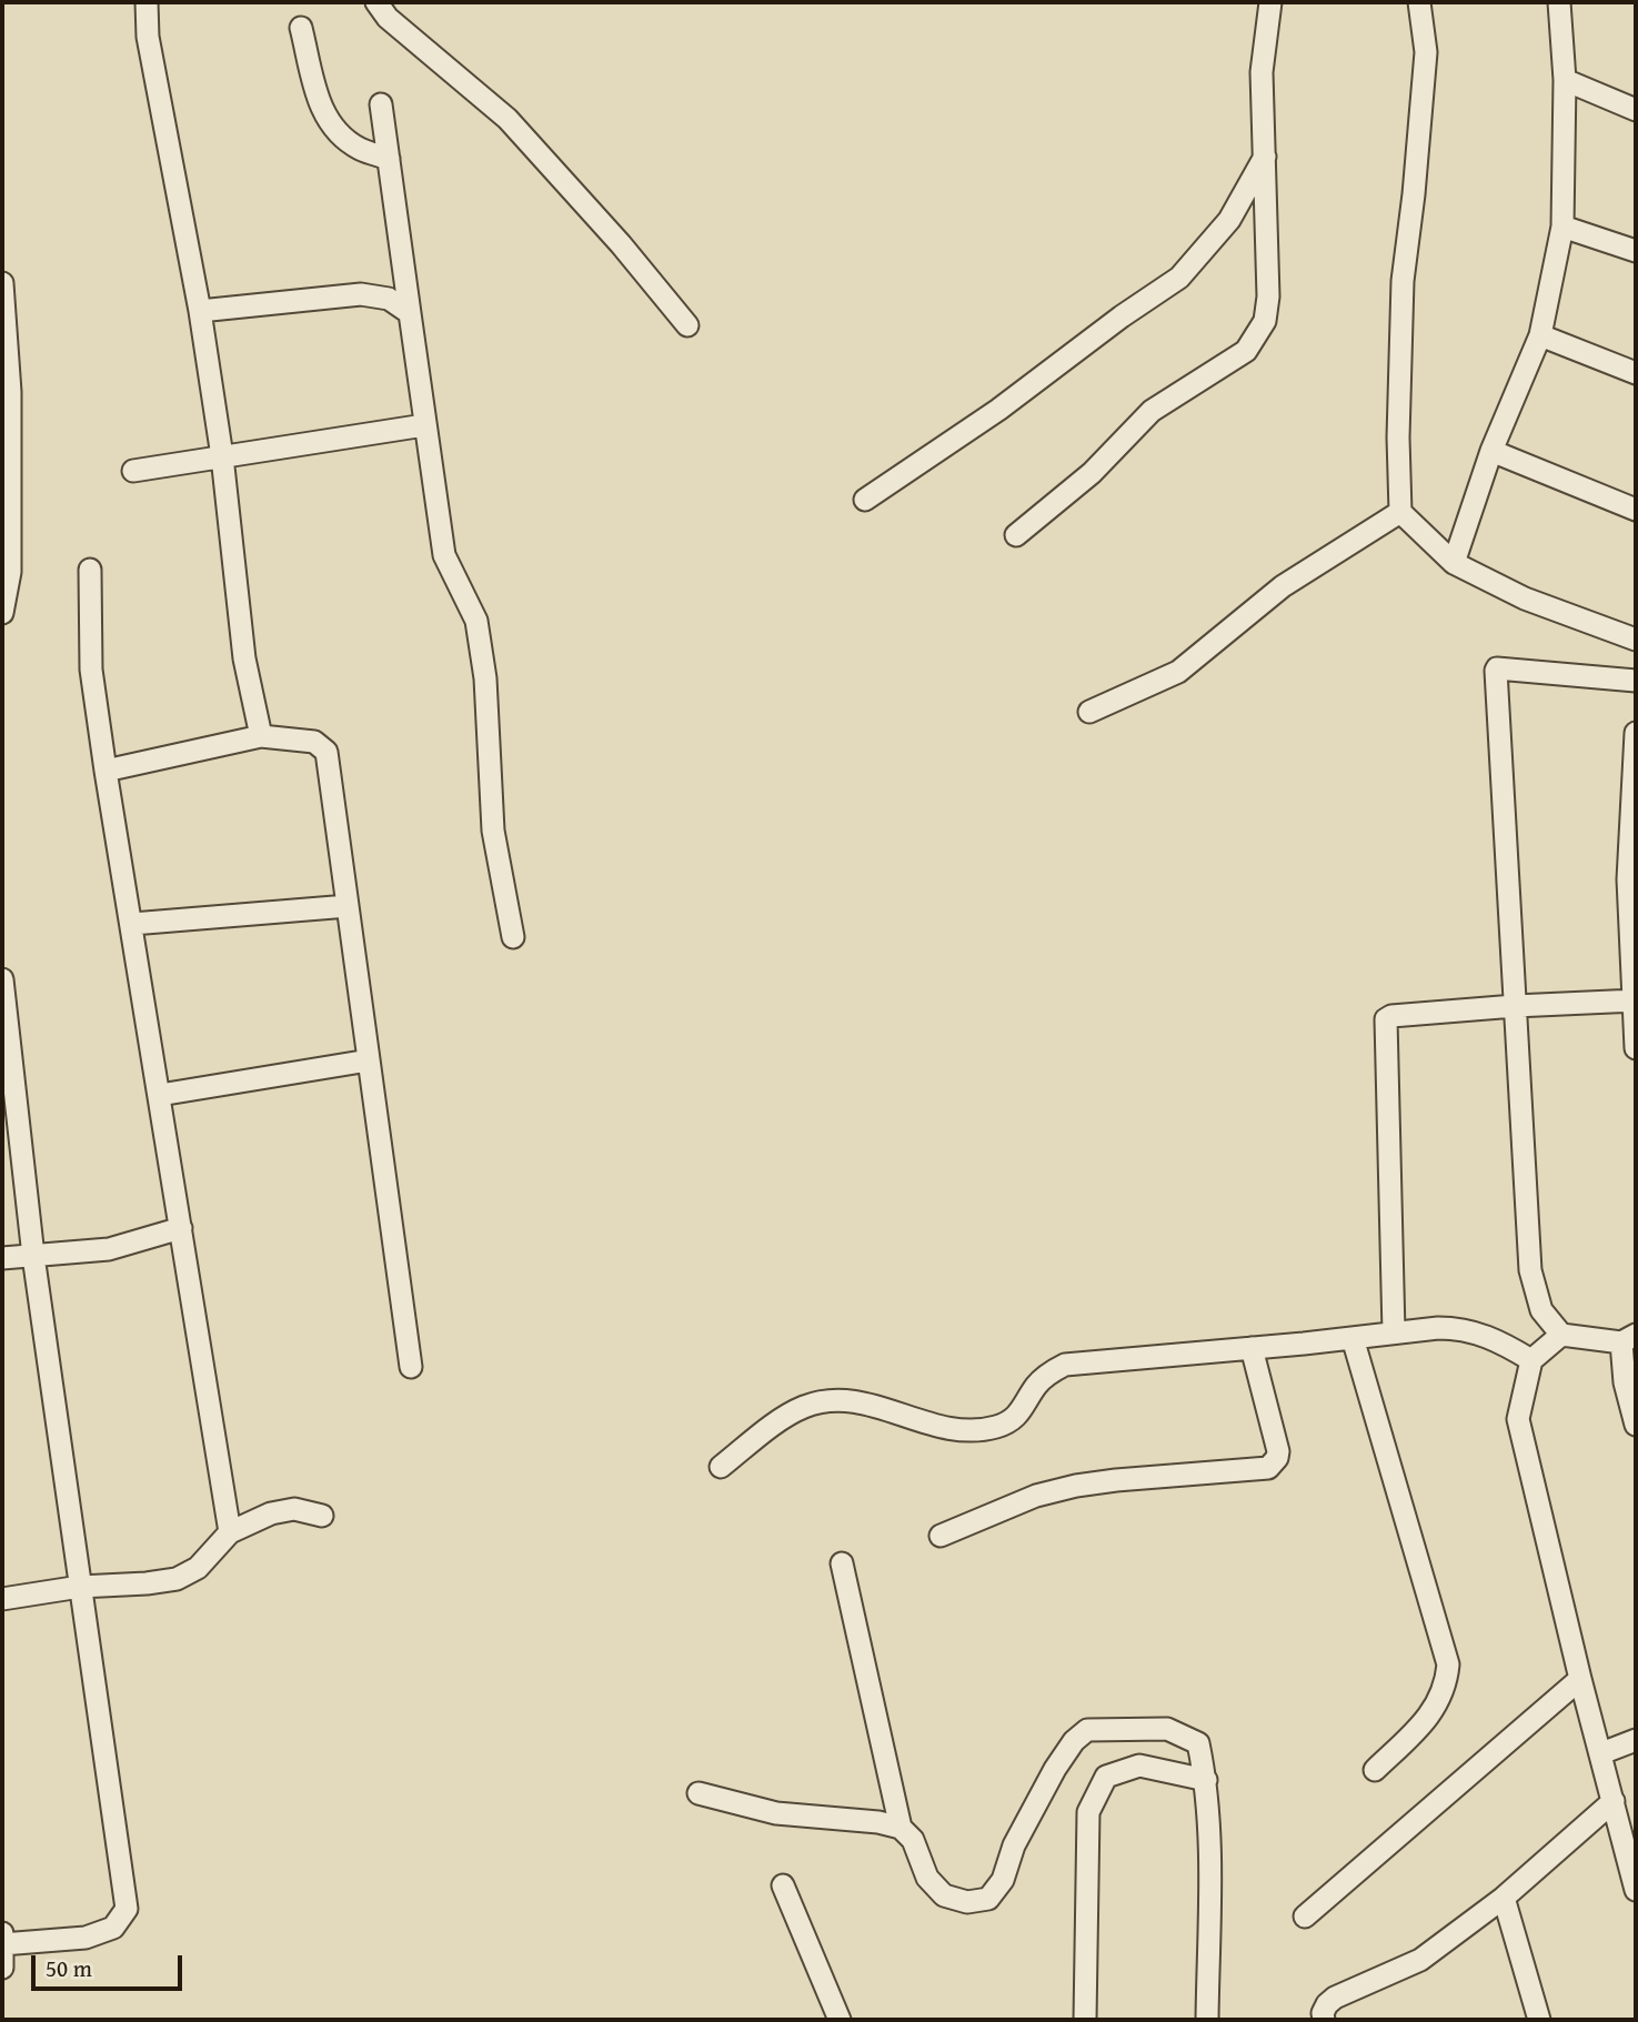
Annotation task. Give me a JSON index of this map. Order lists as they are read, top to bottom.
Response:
{
  "scale_bar": "50 m"
}
